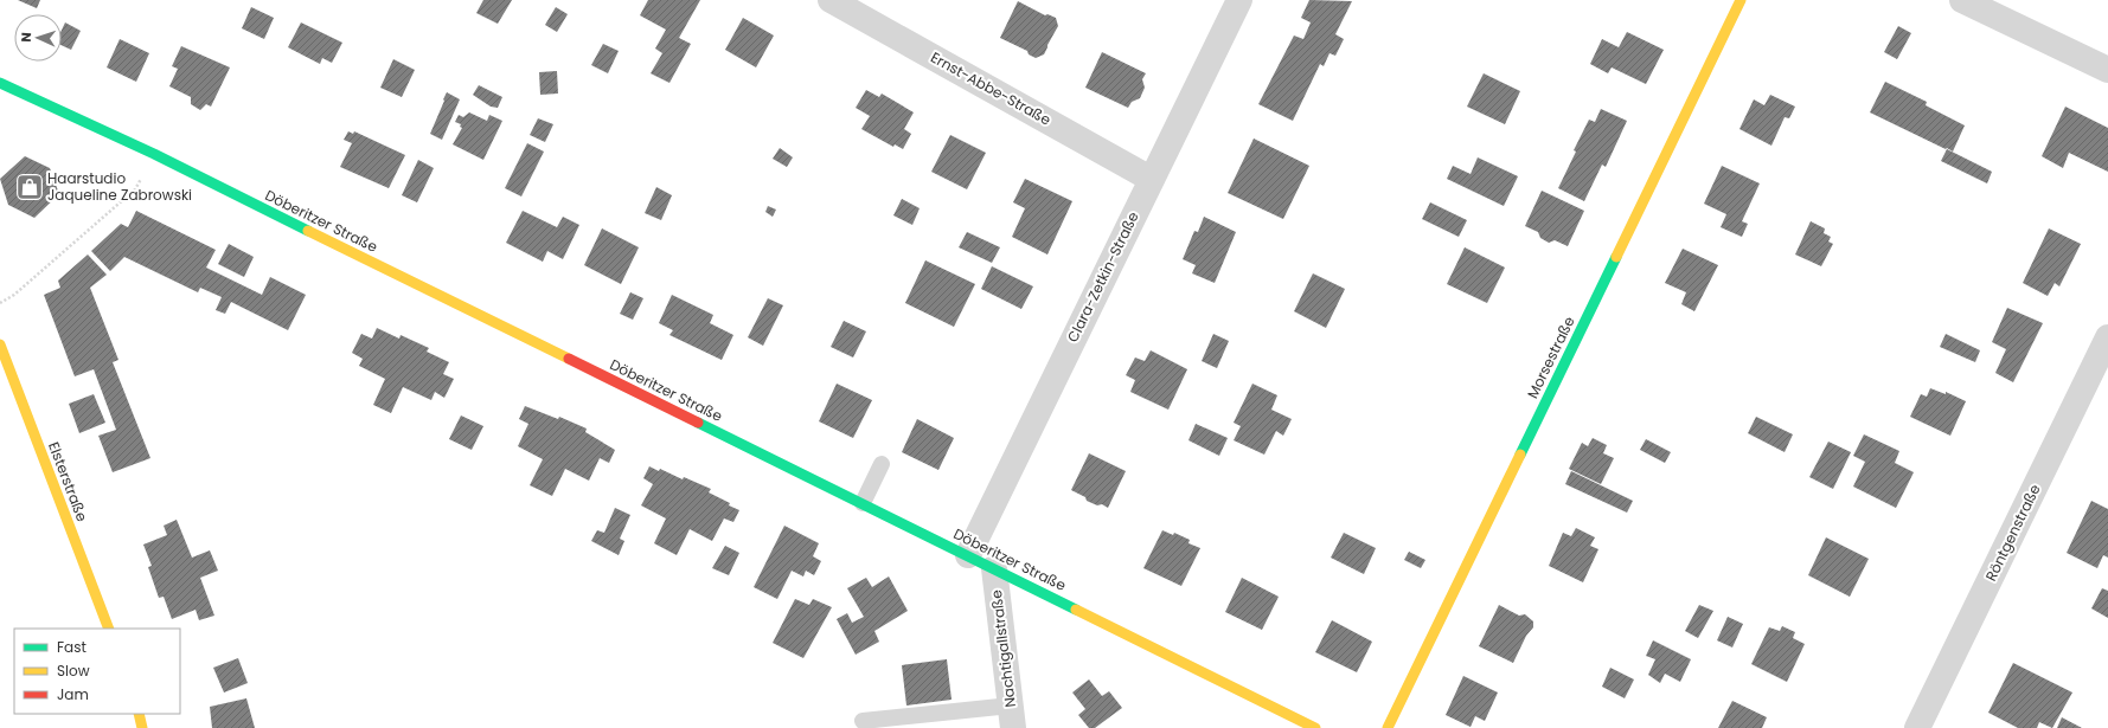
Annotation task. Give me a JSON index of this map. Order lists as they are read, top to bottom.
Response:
{
  "streets": {
    "street": [
      "Ernst-Abbe-Straße",
      "Döberitzer Straße",
      "Clara-Zetkin-Straße",
      "Morsestraße",
      "Elsterstraße",
      "Röntgenstraße",
      "Nachtigallstraße"
    ]
  },
  "crossings": [
    ["Ernst-Abbe-Straße", "Clara-Zetkin-Straße"],
    ["Döberitzer Straße", "Clara-Zetkin-Straße"],
    ["Döberitzer Straße", "Nachtigallstraße"]
  ],
  "places": {
    "shop": ["Haarstudio Jaqueline Zabrowski"]
  },
  "legend": ["Fast", "Slow", "Jam"],
  "north": "left"
}
